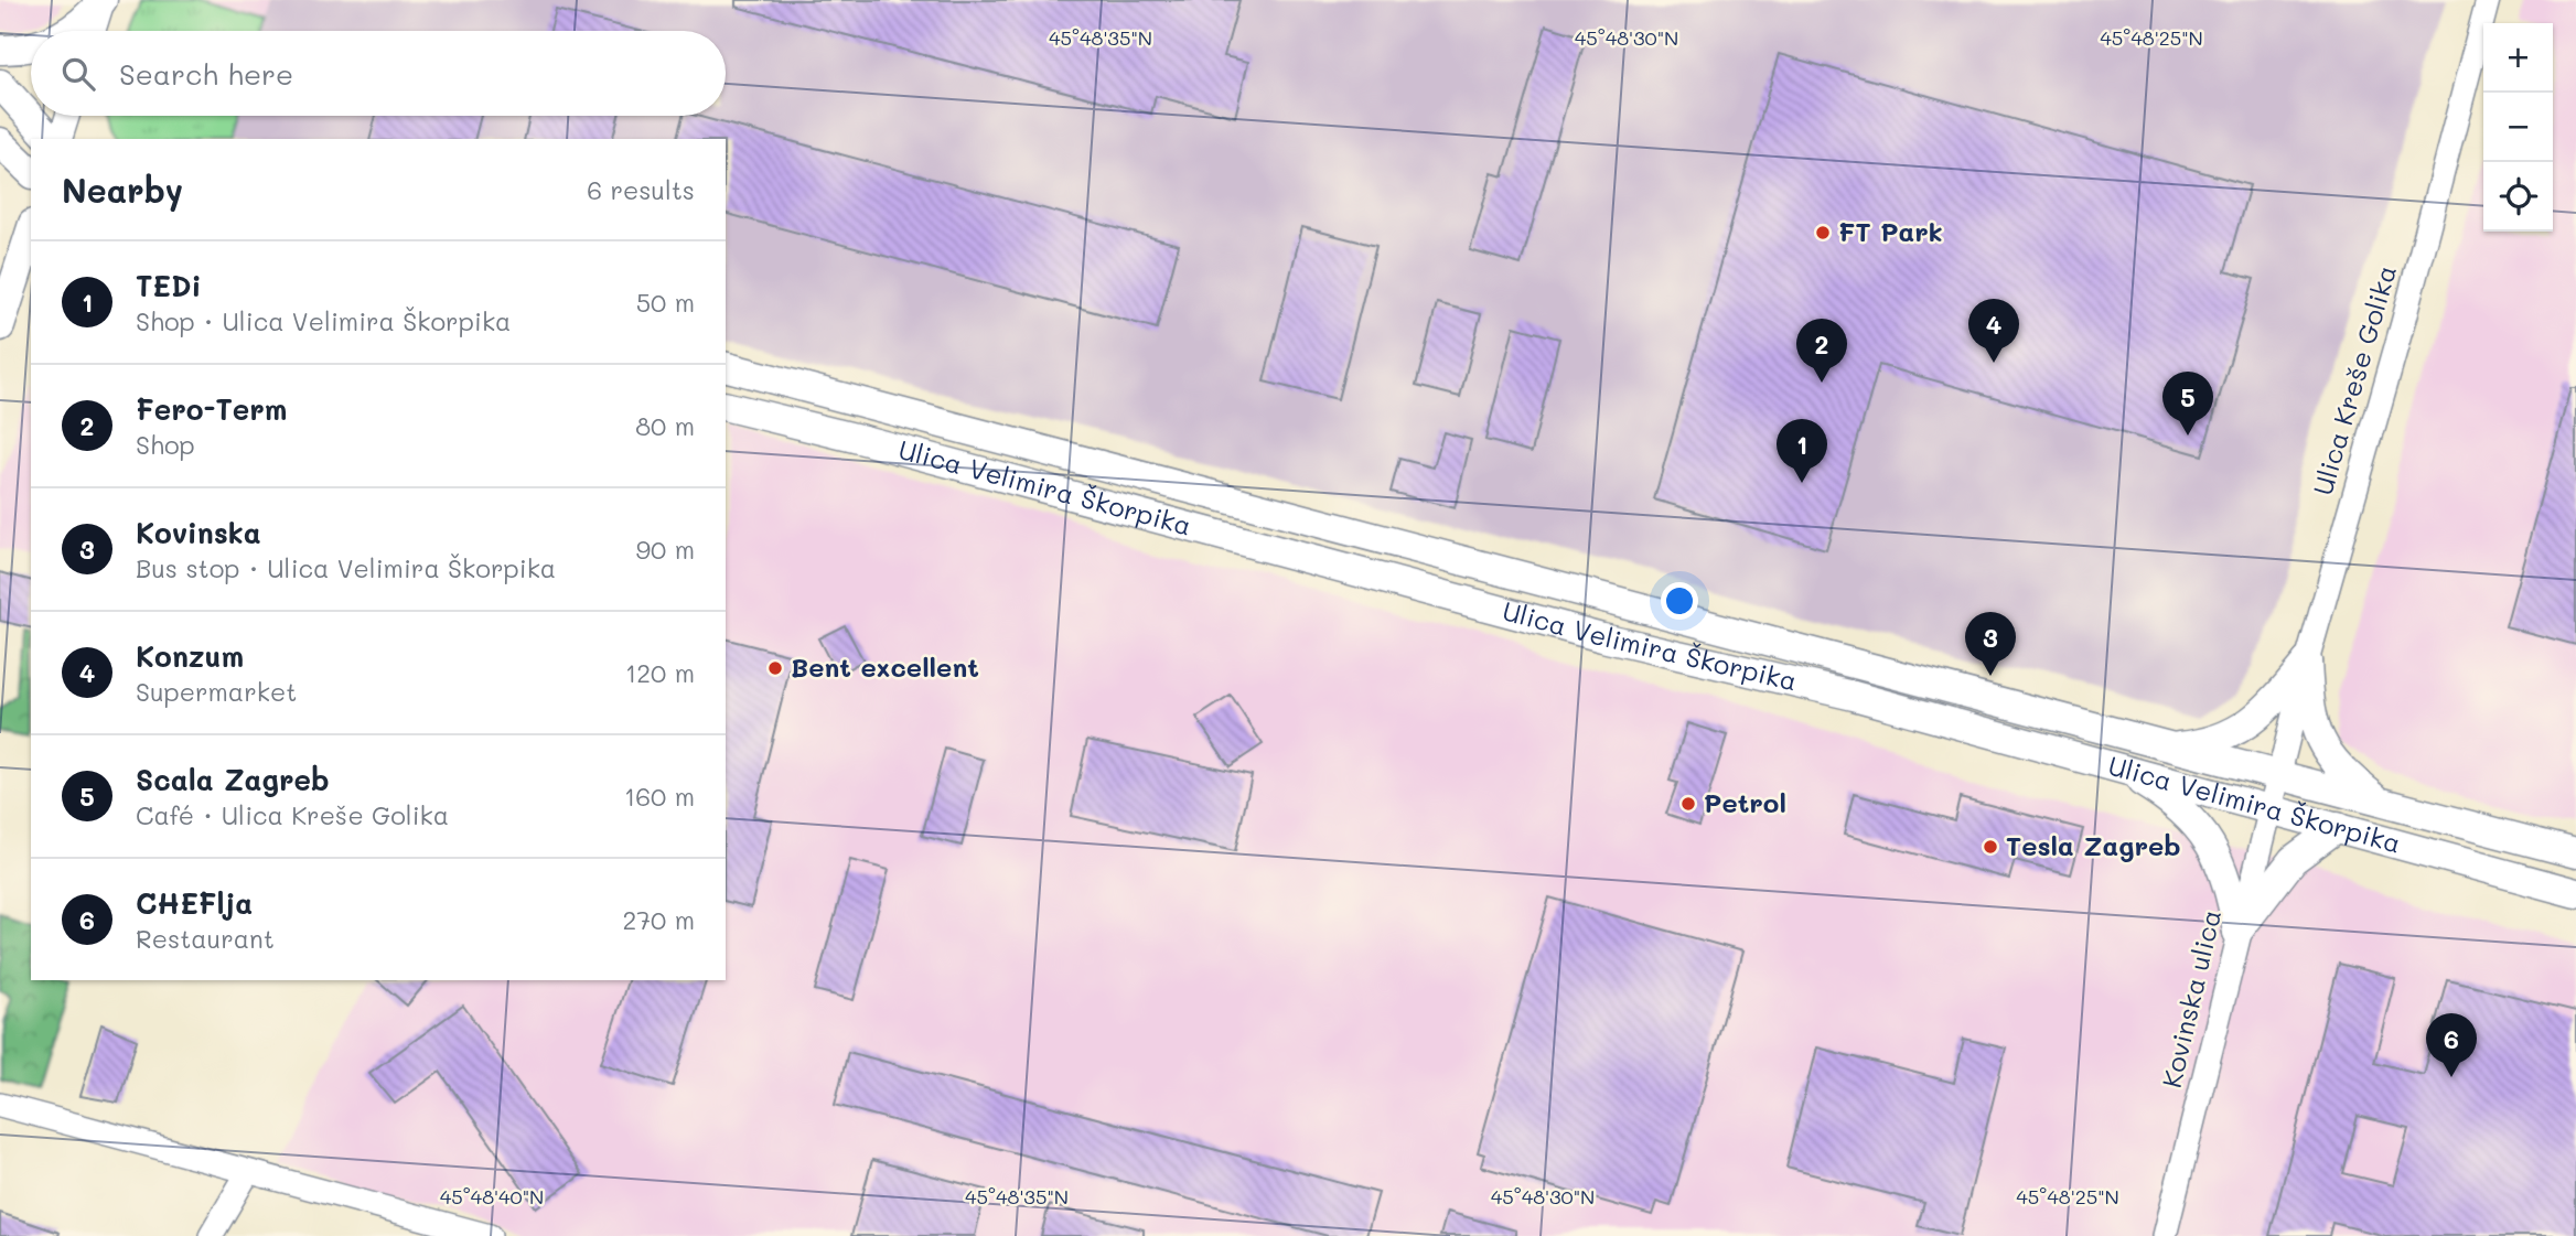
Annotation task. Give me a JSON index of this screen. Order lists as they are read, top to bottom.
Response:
{
  "streets": {
    "main road": ["Ulica Velimira Škorpika"],
    "street": ["Ulica Kreše Golika", "Kovinska ulica"]
  },
  "crossings": [
    ["Ulica Kreše Golika", "Ulica Velimira Škorpika"],
    ["Ulica Kreše Golika", "Kovinska ulica"],
    ["Ulica Velimira Škorpika", "Kovinska ulica"]
  ],
  "places": [
    "FT Park",
    "Bent excellent",
    "Petrol",
    "Tesla Zagreb"
  ],
  "page": {
    "map_buttons": ["+", "−"],
    "search": "Search here",
    "heading": ["Nearby", "6 results"],
    "list": [
      {
        "mark": "1",
        "name": "TEDi",
        "note": "Shop · Ulica Velimira Škorpika",
        "value": "50 m"
      },
      {
        "mark": "2",
        "name": "Fero-Term",
        "note": "Shop",
        "value": "80 m"
      },
      {
        "mark": "3",
        "name": "Kovinska",
        "note": "Bus stop · Ulica Velimira Škorpika",
        "value": "90 m"
      },
      {
        "mark": "4",
        "name": "Konzum",
        "note": "Supermarket",
        "value": "120 m"
      },
      {
        "mark": "5",
        "name": "Scala Zagreb",
        "note": "Café · Ulica Kreše Golika",
        "value": "160 m"
      },
      {
        "mark": "6",
        "name": "CHEFlja",
        "note": "Restaurant",
        "value": "270 m"
      }
    ],
    "pins": [
      "4",
      "2",
      "5",
      "1",
      "3",
      "6"
    ]
  },
  "coordinates": [
    "45°48'35\"N",
    "45°48'30\"N",
    "45°48'25\"N",
    "45°48'40\"N"
  ]
}
